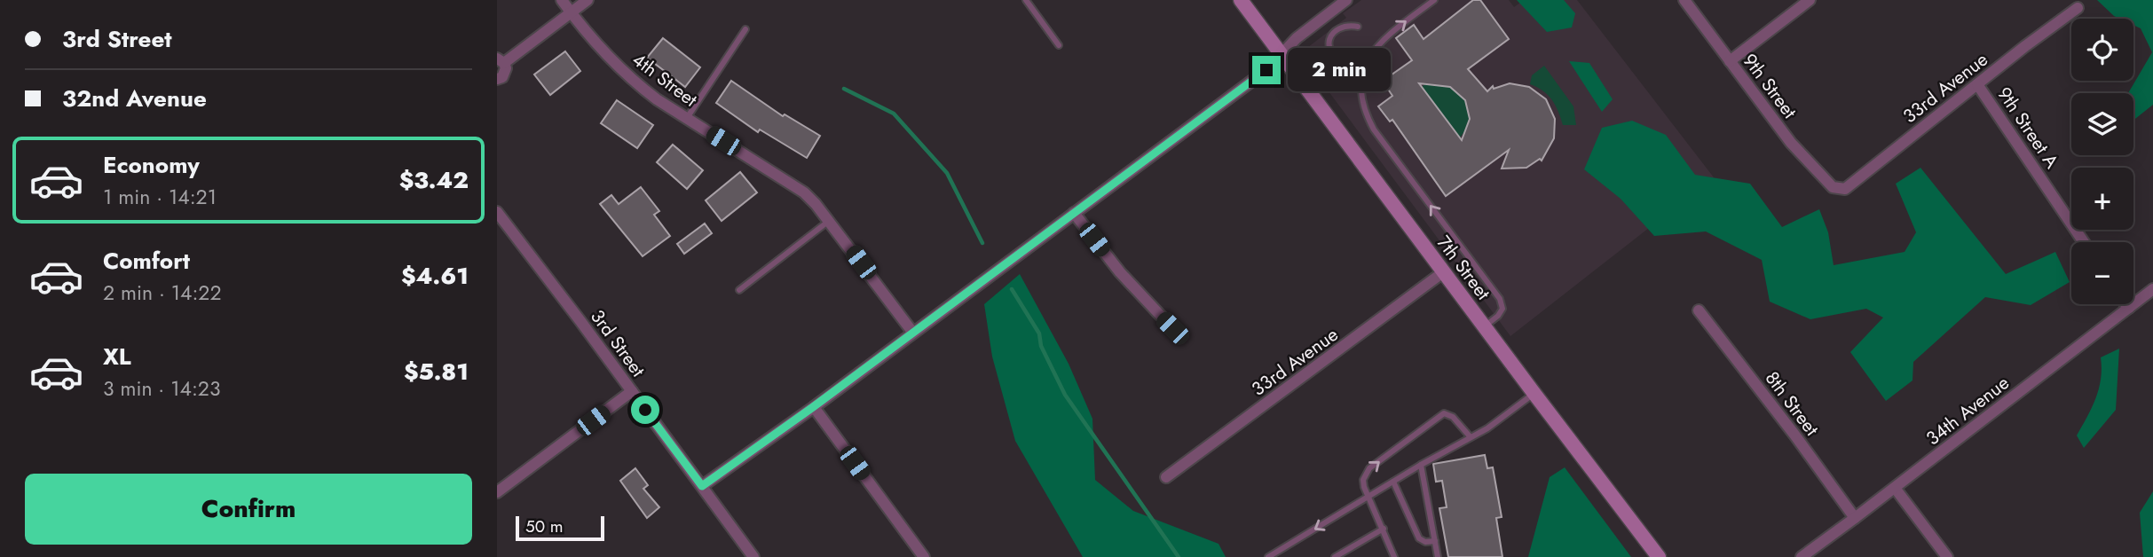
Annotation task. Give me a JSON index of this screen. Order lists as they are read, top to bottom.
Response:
{
  "streets": {
    "street": [
      "4th Street",
      "9th Street",
      "33rd Avenue",
      "9th Street A",
      "7th Street",
      "3rd Street",
      "8th Street",
      "34th Avenue"
    ]
  },
  "crossings": [
    ["9th Street", "33rd Avenue"],
    ["33rd Avenue", "9th Street A"],
    ["33rd Avenue", "7th Street"],
    ["8th Street", "34th Avenue"]
  ],
  "scale_bar": "50 m",
  "page": {
    "banner": ["3rd Street", "32nd Avenue"],
    "map_buttons": ["+", "−"],
    "bubble": "2 min",
    "list": [
      {
        "name": "Economy",
        "note": "1 min · 14:21",
        "value": "$3.42"
      },
      {
        "name": "Comfort",
        "note": "2 min · 14:22",
        "value": "$4.61"
      },
      {
        "name": "XL",
        "note": "3 min · 14:23",
        "value": "$5.81"
      }
    ],
    "buttons": "Confirm",
    "scale": "50 m"
  }
}
